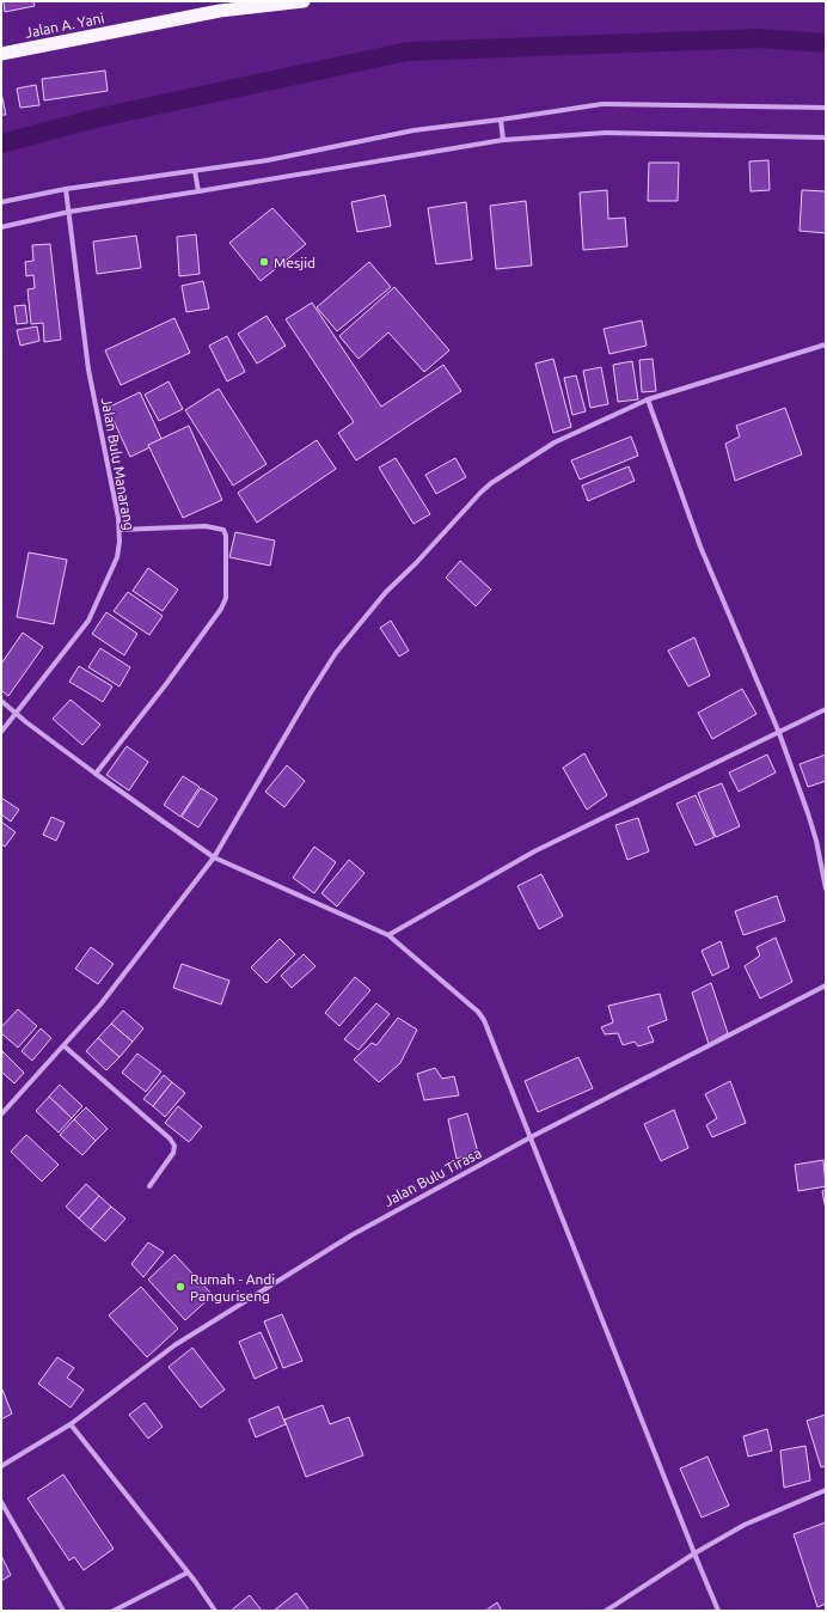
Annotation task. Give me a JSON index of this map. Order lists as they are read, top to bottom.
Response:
{
  "streets": {
    "highway": ["Jalan A. Yani"],
    "street": ["Jalan Bulu Manarang", "Jalan Bulu Tirasa"]
  },
  "places": ["Mesjid", "Rumah - Andi Panguriseng"]
}
